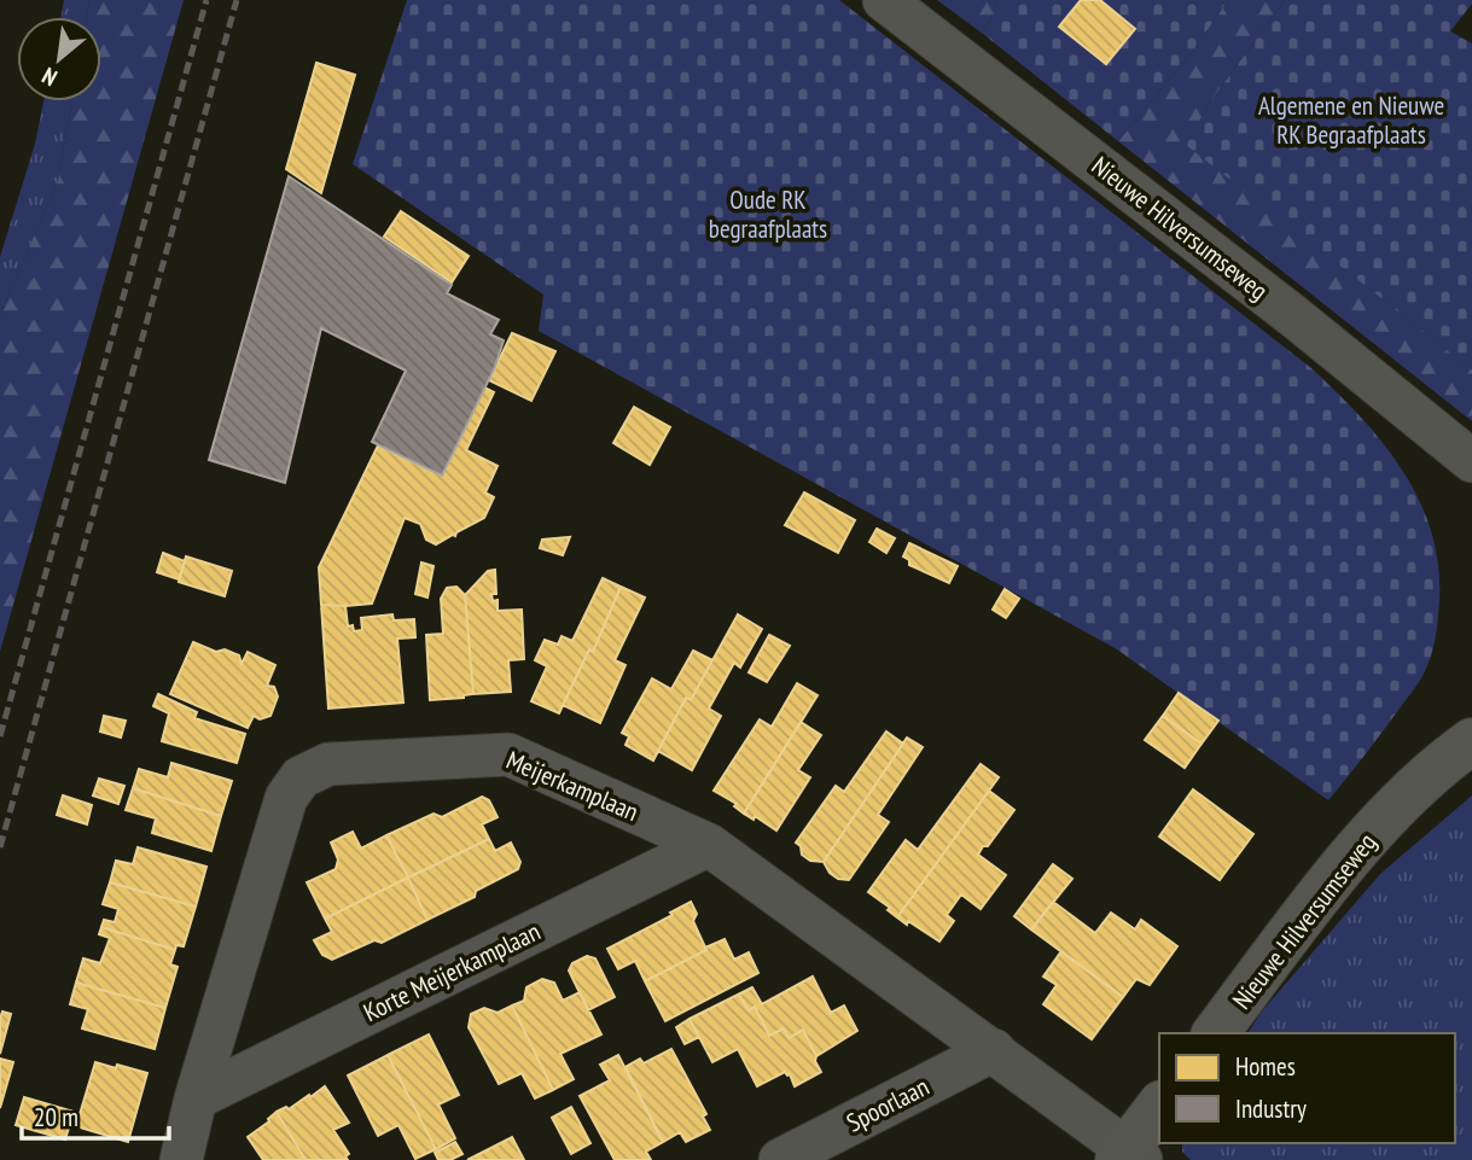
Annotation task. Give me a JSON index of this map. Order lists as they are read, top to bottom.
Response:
{
  "streets": {
    "street": [
      "Nieuwe Hilversumseweg",
      "Meijerkamplaan",
      "Korte Meijerkamplaan",
      "Spoorlaan"
    ]
  },
  "crossings": [
    ["Meijerkamplaan", "Korte Meijerkamplaan"],
    ["Meijerkamplaan", "Spoorlaan"]
  ],
  "parks": ["Algemene en Nieuwe RK Begraafplaats", "Oude RK begraafplaats"],
  "legend": ["Homes", "Industry"],
  "scale_bar": "20 m",
  "north": "bottom left"
}
